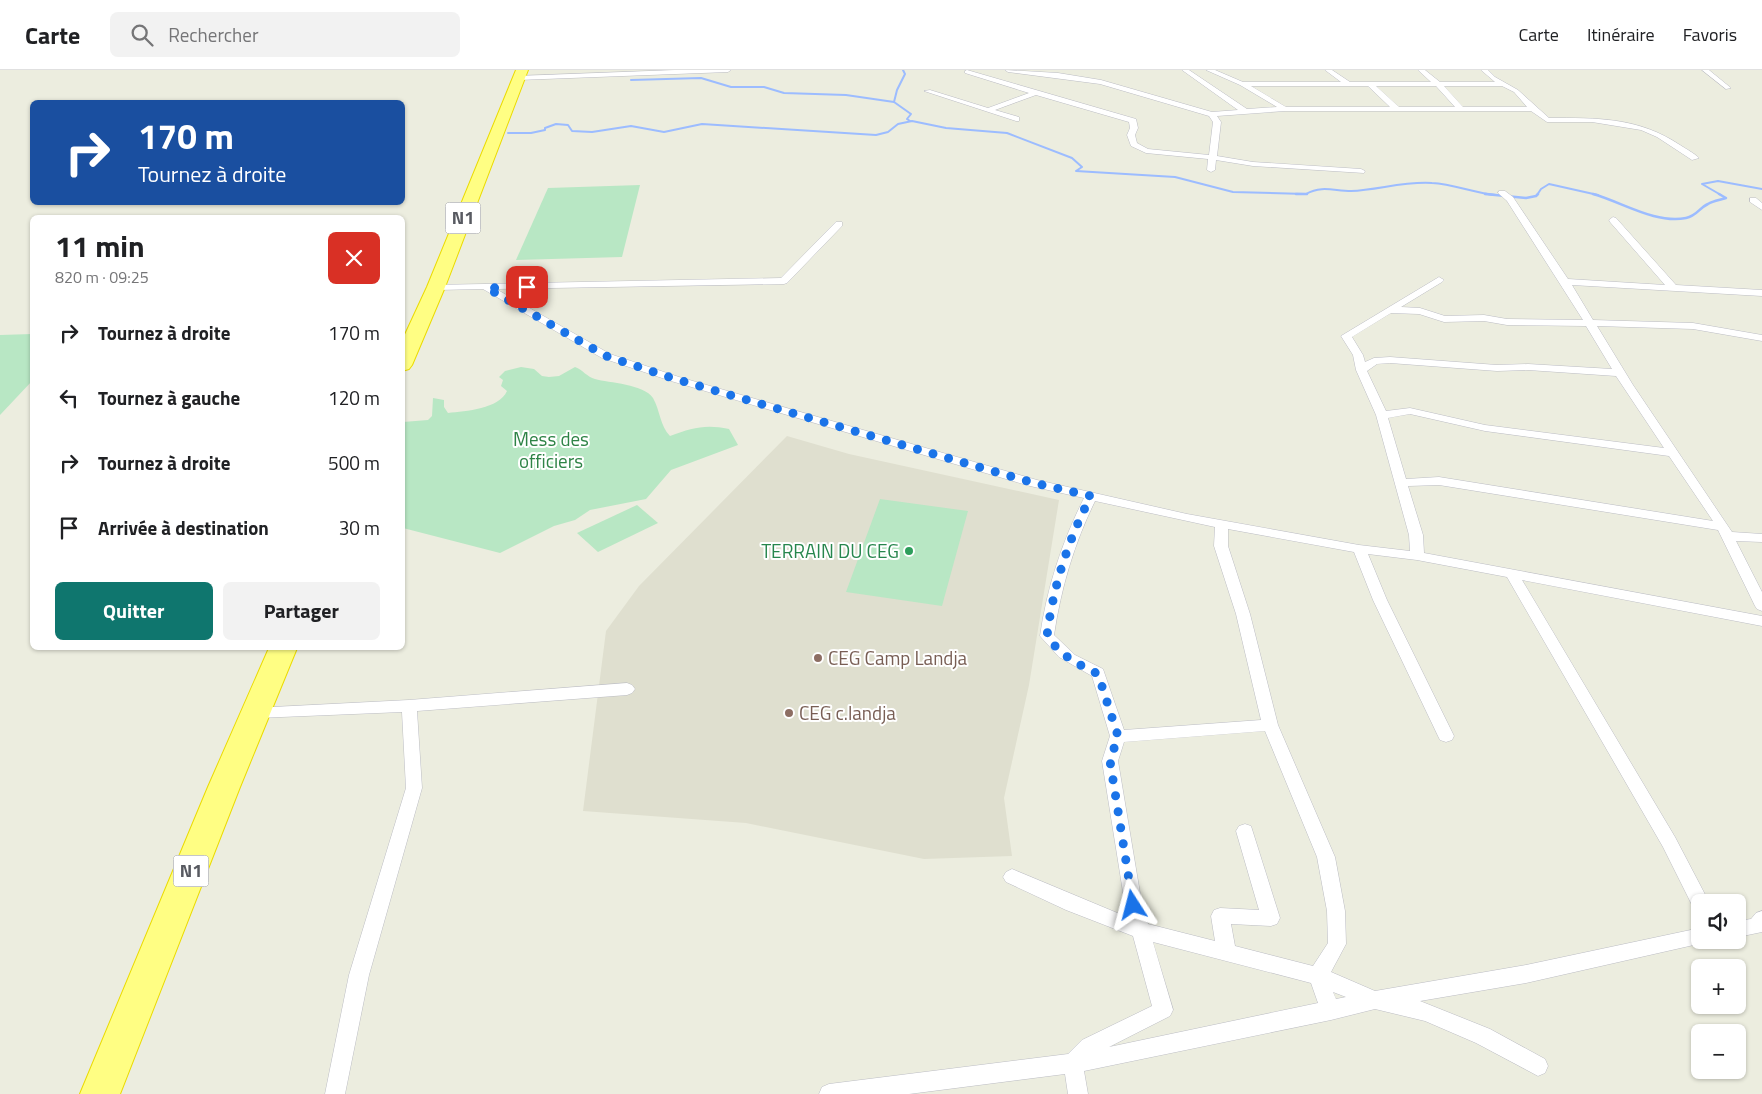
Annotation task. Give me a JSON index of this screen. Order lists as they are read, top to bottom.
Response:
{
  "streets": {
    "highway": ["N1"]
  },
  "parks": ["Mess des officiers"],
  "places": ["TERRAIN DU CEG", "CEG Camp Landja", "CEG c.landja"],
  "page": {
    "header": "Carte",
    "search": "Rechercher",
    "nav": ["Carte", "Itinéraire", "Favoris"],
    "turn": ["170 m", "Tournez à droite"],
    "heading": ["11 min", "820 m · 09:25"],
    "list": [
      {
        "name": "Tournez à droite",
        "value": "170 m"
      },
      {
        "name": "Tournez à gauche",
        "value": "120 m"
      },
      {
        "name": "Tournez à droite",
        "value": "500 m"
      },
      {
        "name": "Arrivée à destination",
        "value": "30 m"
      }
    ],
    "buttons": ["Quitter", "Partager"],
    "map_buttons": ["+", "−"]
  }
}
